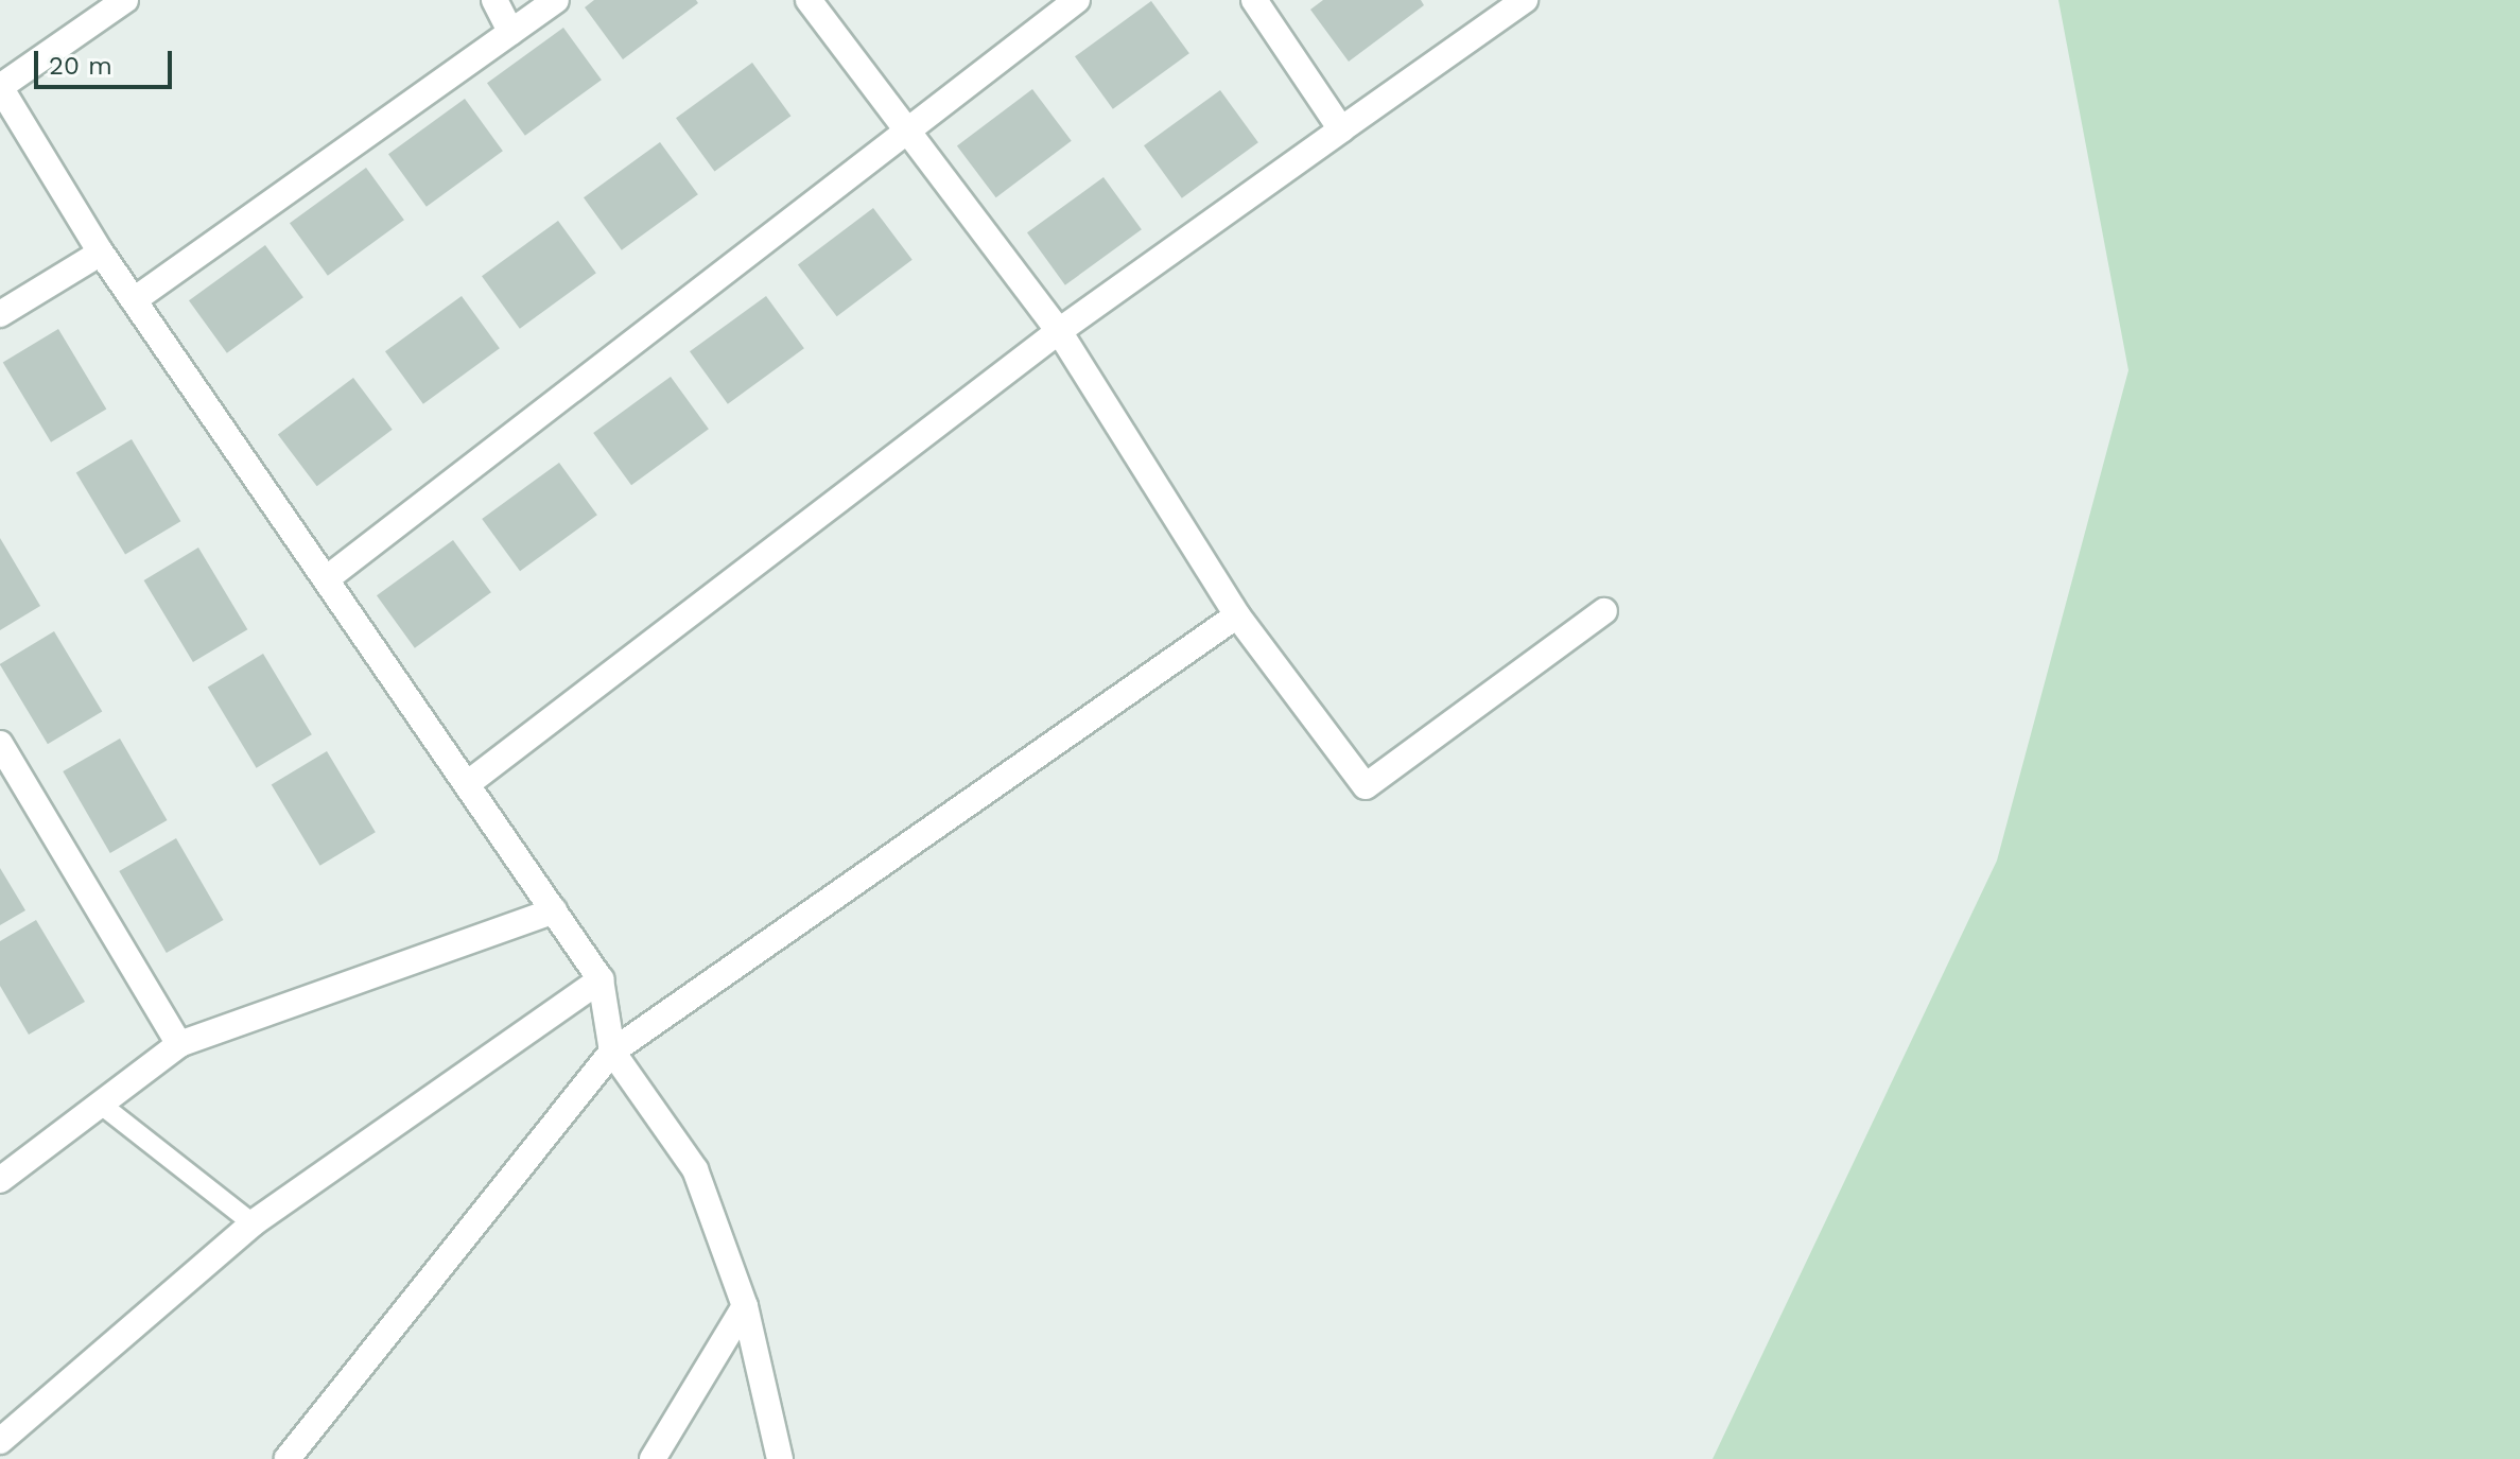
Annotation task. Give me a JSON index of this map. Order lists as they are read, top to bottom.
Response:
{
  "scale_bar": "20 m"
}
